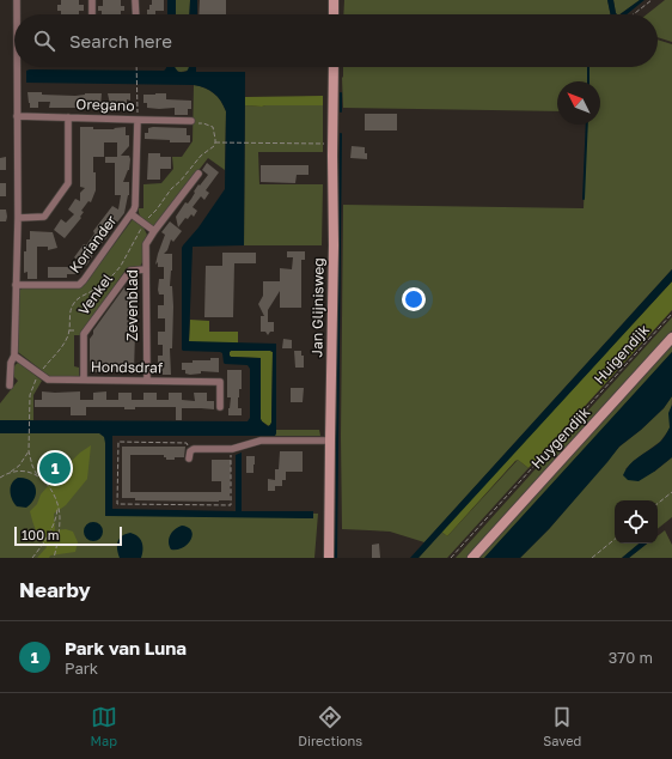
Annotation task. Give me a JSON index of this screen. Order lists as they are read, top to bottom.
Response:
{
  "streets": {
    "street": [
      "Oregano",
      "Koriander",
      "Venkel",
      "Zevenblad",
      "Jan Glijnisweg",
      "Hondsdraf",
      "Huygendijk"
    ],
    "path": ["Huigendijk"]
  },
  "crossings": [
    ["Oregano", "Koriander"],
    ["Venkel", "Zevenblad"],
    ["Venkel", "Hondsdraf"],
    ["Zevenblad", "Hondsdraf"]
  ],
  "scale_bar": "100 m",
  "north": "top left",
  "page": {
    "search": "Search here",
    "pins": "1",
    "scale": "100 m",
    "heading": "Nearby",
    "list": [
      {
        "mark": "1",
        "name": "Park van Luna",
        "note": "Park",
        "value": "370 m"
      }
    ],
    "nav": ["Map", "Directions", "Saved"]
  }
}
